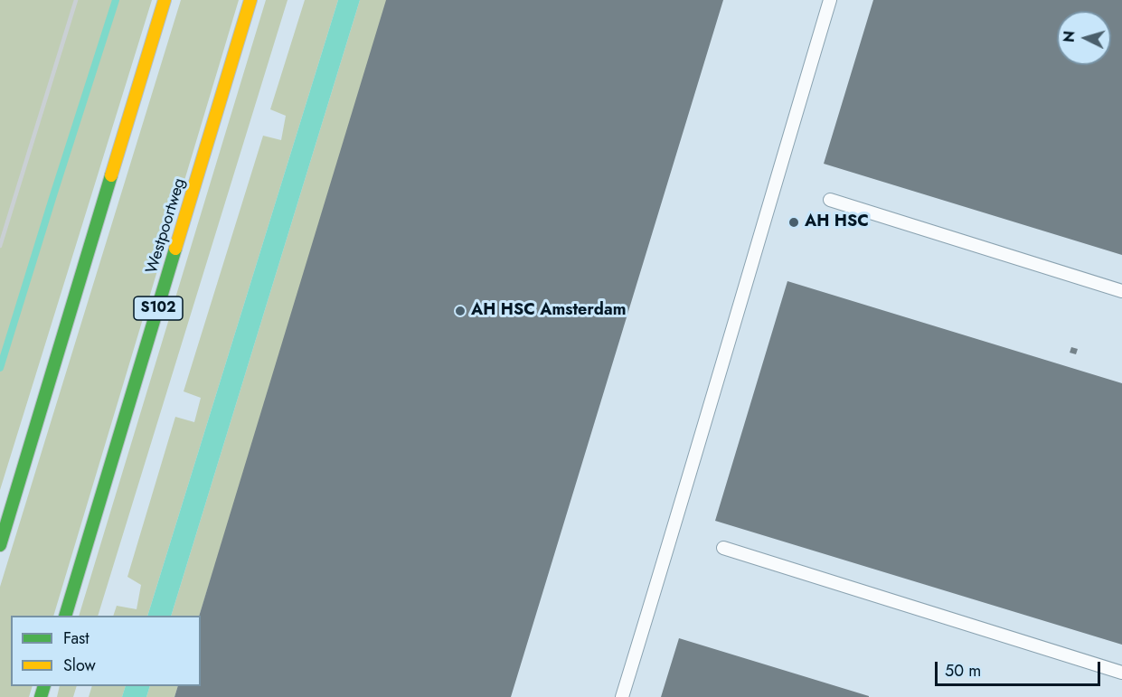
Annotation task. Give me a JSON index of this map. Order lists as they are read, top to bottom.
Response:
{
  "streets": {
    "main road": ["Westpoortweg", "S102"]
  },
  "places": ["AH HSC", "AH HSC Amsterdam"],
  "legend": ["Fast", "Slow"],
  "scale_bar": "50 m",
  "north": "left"
}
